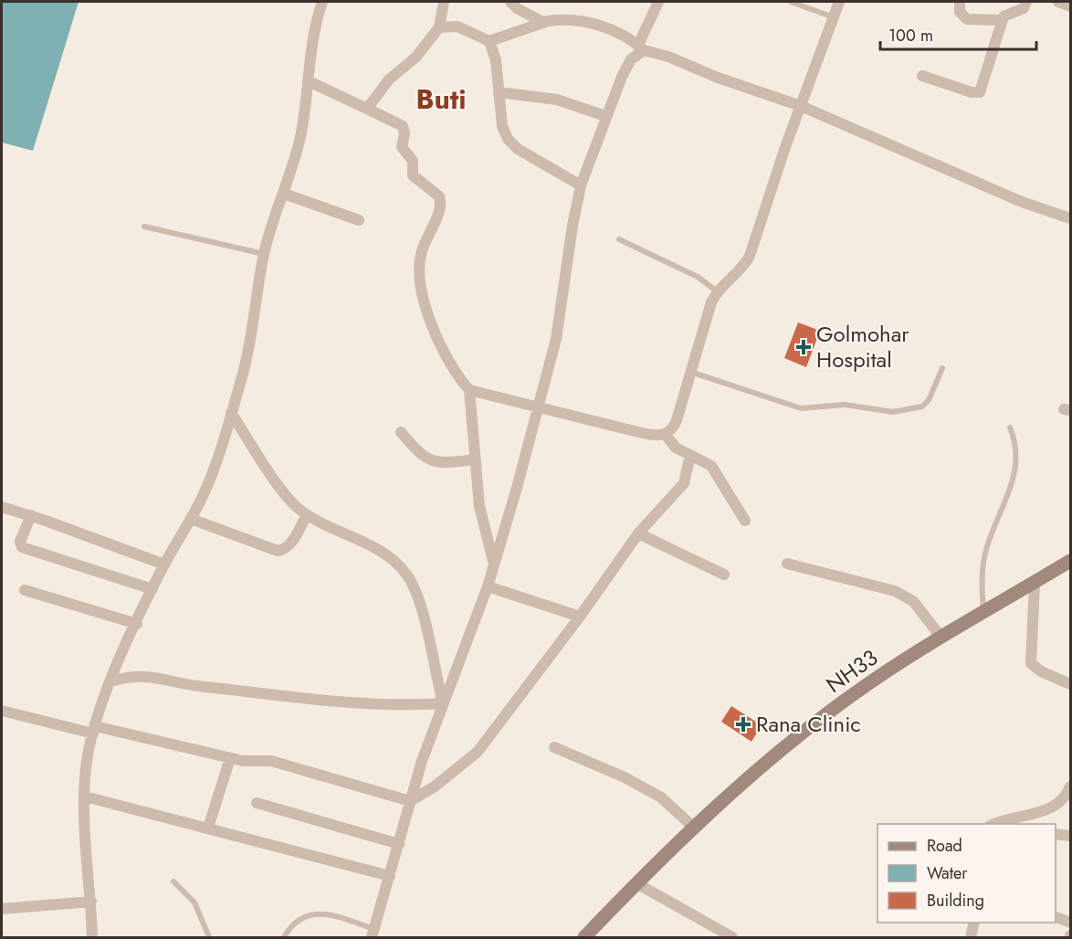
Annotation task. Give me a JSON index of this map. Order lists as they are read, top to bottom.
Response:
{
  "streets": {
    "main road": ["NH33"]
  },
  "districts": ["Buti"],
  "places": {
    "health": ["Golmohar Hospital", "Rana Clinic"]
  },
  "legend": ["Road", "Water", "Building"],
  "scale_bar": "100 m"
}
